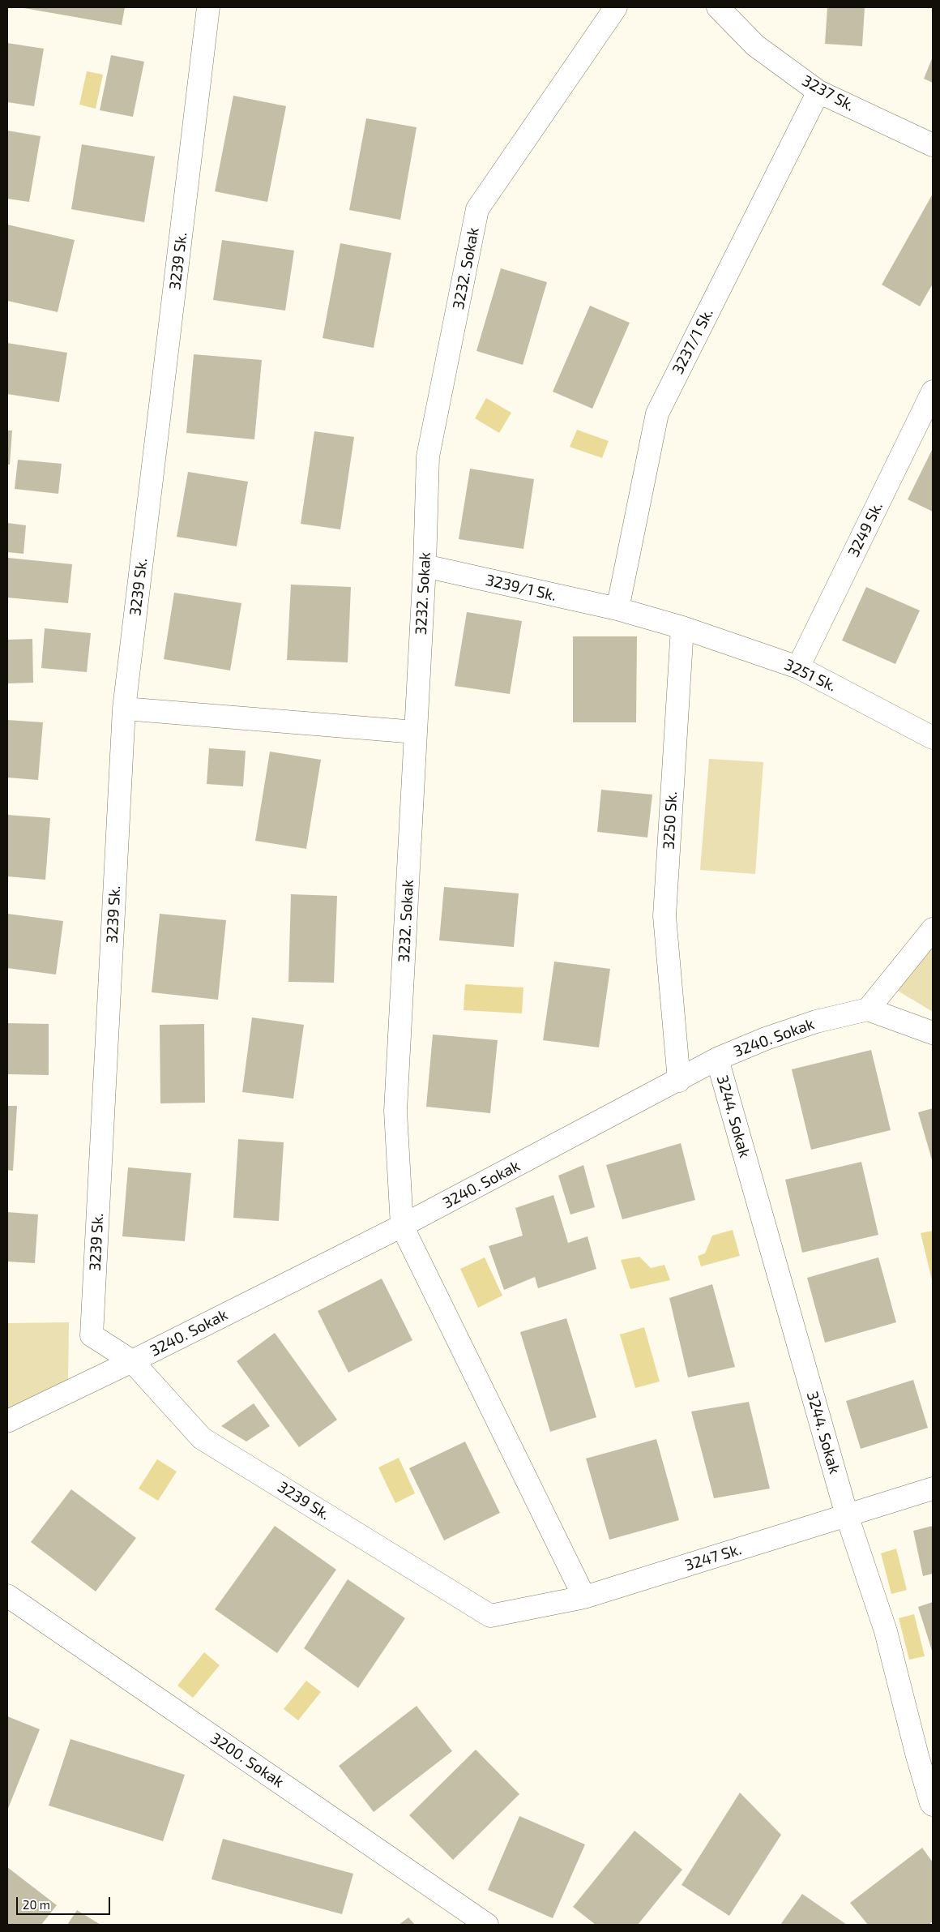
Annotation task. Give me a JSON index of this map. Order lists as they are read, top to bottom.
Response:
{
  "streets": {
    "street": [
      "3237 Sk.",
      "3239 Sk.",
      "3232. Sokak",
      "3237/1 Sk.",
      "3249 Sk.",
      "3239/1 Sk.",
      "3251 Sk.",
      "3250 Sk.",
      "3240. Sokak",
      "3244. Sokak",
      "3247 Sk.",
      "3200. Sokak"
    ]
  },
  "crossings": [
    ["3237 Sk.", "3237/1 Sk."],
    ["3239 Sk.", "3240. Sokak"],
    ["3239 Sk.", "3247 Sk."],
    ["3232. Sokak", "3239/1 Sk."],
    ["3232. Sokak", "3240. Sokak"],
    ["3237/1 Sk.", "3239/1 Sk."],
    ["3249 Sk.", "3251 Sk."],
    ["3251 Sk.", "3250 Sk."],
    ["3250 Sk.", "3240. Sokak"],
    ["3240. Sokak", "3244. Sokak"],
    ["3244. Sokak", "3247 Sk."]
  ],
  "scale_bar": "20 m"
}
